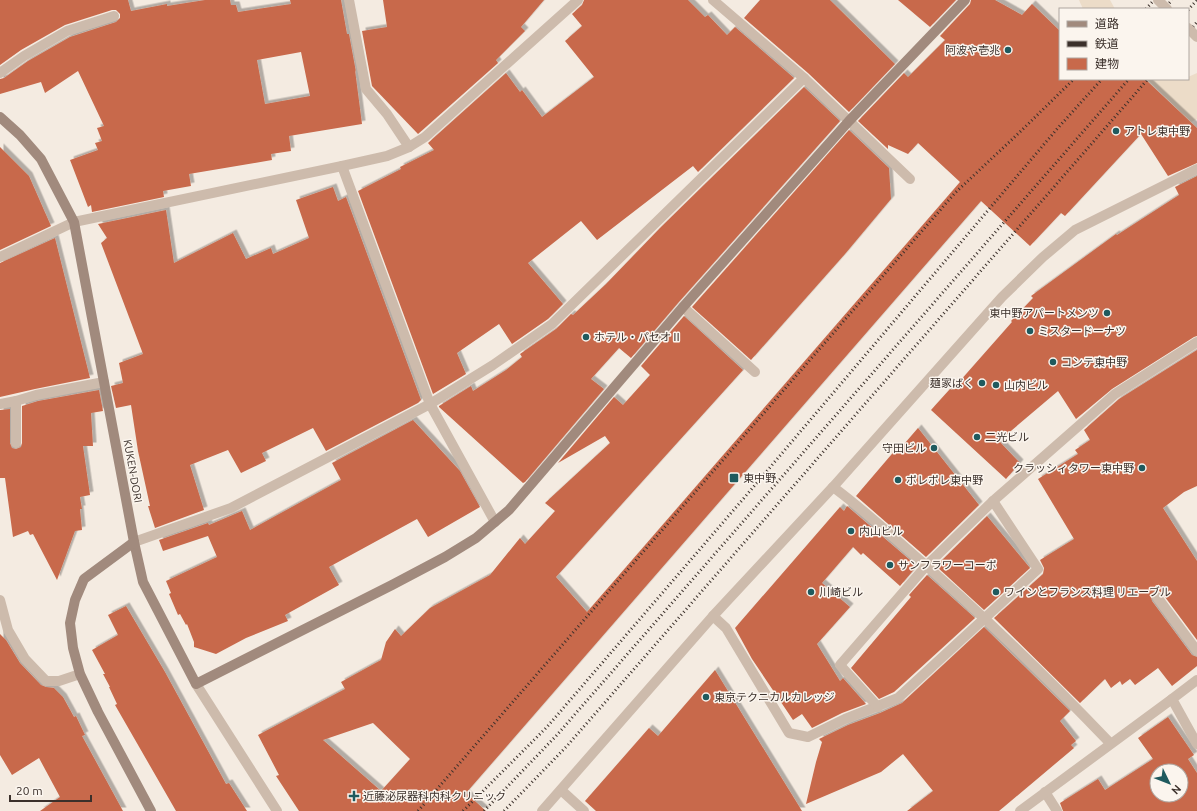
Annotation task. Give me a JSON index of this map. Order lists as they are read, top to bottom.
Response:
{
  "streets": {
    "street": ["KUKEN-DORI"]
  },
  "places": {
    "other": [
      "阿波や壱兆",
      "アトレ東中野",
      "東中野アパートメンツ",
      "ミスタードーナツ",
      "ホテル・パセオⅡ",
      "コンテ東中野",
      "麺家ばく",
      "山内ビル",
      "二光ビル",
      "守田ビル",
      "クラッシィタワー東中野",
      "ポレポレ東中野",
      "内山ビル",
      "サンフラワーコーポ",
      "川崎ビル",
      "ワインとフランス料理 リエーブル",
      "東京テクニカルカレッジ"
    ],
    "transit": ["東中野"],
    "health": ["近藤泌尿器科内科クリニック"]
  },
  "legend": ["道路", "鉄道", "建物"],
  "scale_bar": "20 m",
  "north": "bottom right"
}
